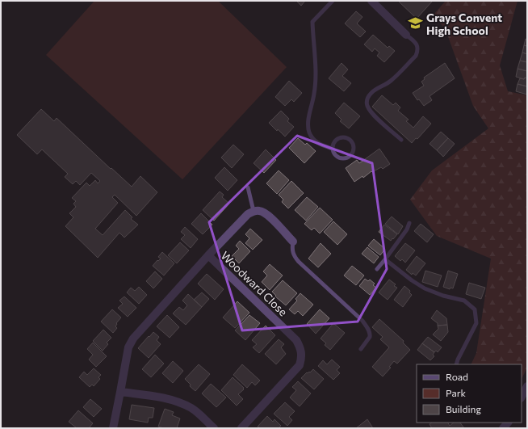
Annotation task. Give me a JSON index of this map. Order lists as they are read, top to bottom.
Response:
{
  "streets": {
    "street": ["Woodward Close"]
  },
  "places": {
    "school or university": ["Grays Convent High School"]
  },
  "legend": ["Road", "Park", "Building"]
}
